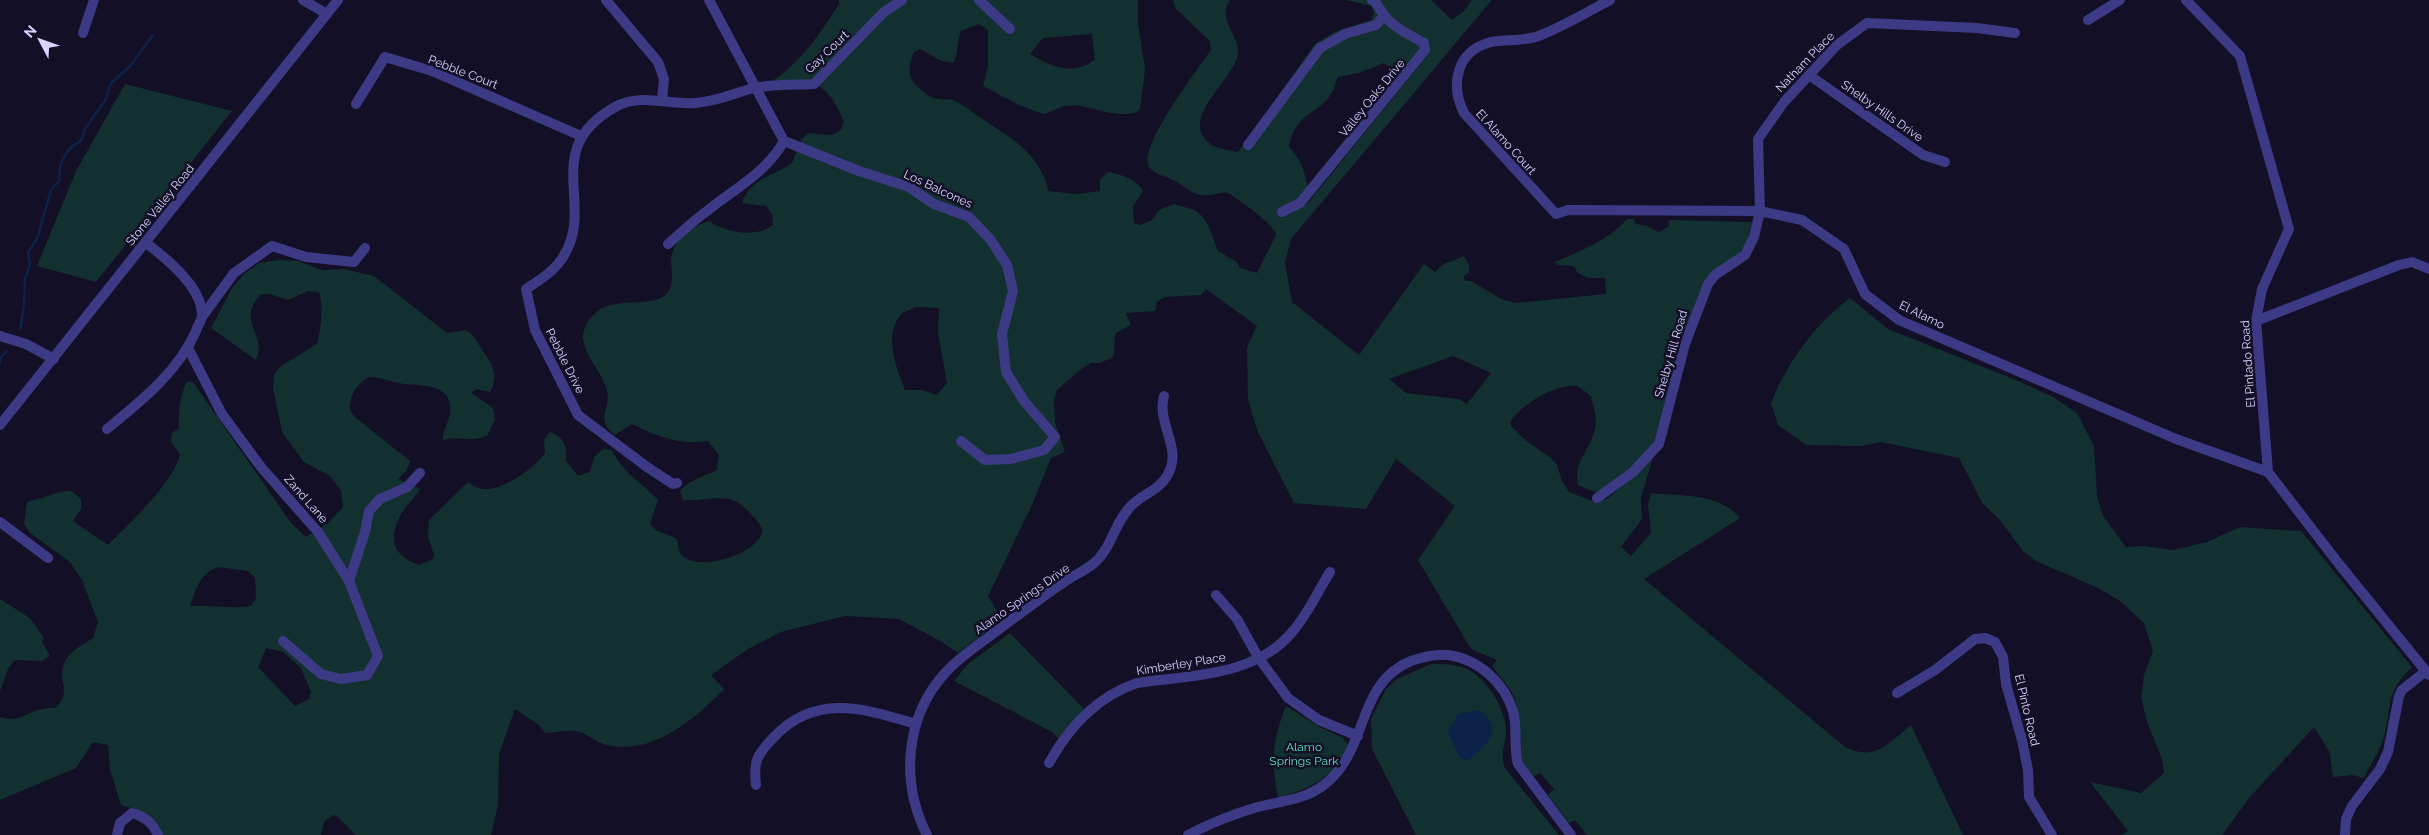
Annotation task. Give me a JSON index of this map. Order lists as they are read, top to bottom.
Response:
{
  "streets": {
    "street": [
      "Gay Court",
      "Natham Place",
      "Pebble Court",
      "Valley Oaks Drive",
      "Shelby Hills Drive",
      "El Alamo Court",
      "Los Balcones",
      "Stone Valley Road",
      "El Alamo",
      "Shelby Hill Road",
      "Pebble Drive",
      "El Pintado Road",
      "Zand Lane",
      "Alamo Springs Drive",
      "Kimberley Place",
      "El Pinto Road"
    ]
  },
  "crossings": [
    ["Natham Place", "Shelby Hills Drive"],
    ["Natham Place", "El Alamo"],
    ["Natham Place", "Shelby Hill Road"],
    ["Pebble Court", "Pebble Drive"],
    ["El Alamo Court", "El Alamo"],
    ["El Alamo", "Shelby Hill Road"],
    ["El Alamo", "El Pintado Road"]
  ],
  "parks": ["Alamo Springs Park"],
  "north": "top left"
}
